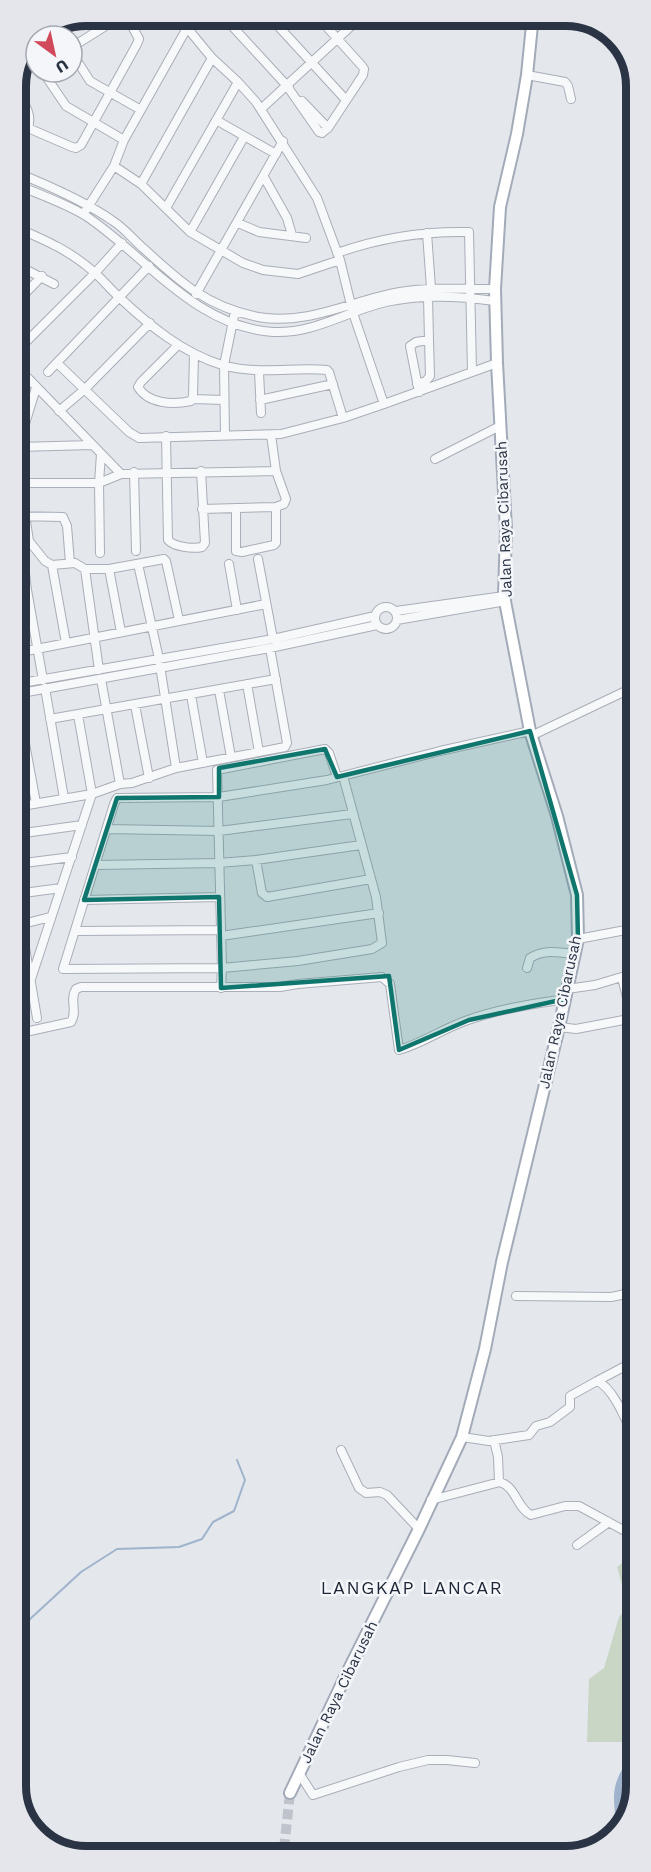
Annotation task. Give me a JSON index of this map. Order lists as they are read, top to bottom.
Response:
{
  "streets": {
    "main road": ["Jalan Raya Cibarusah"]
  },
  "districts": ["LANGKAP LANCAR"],
  "north": "bottom right"
}
